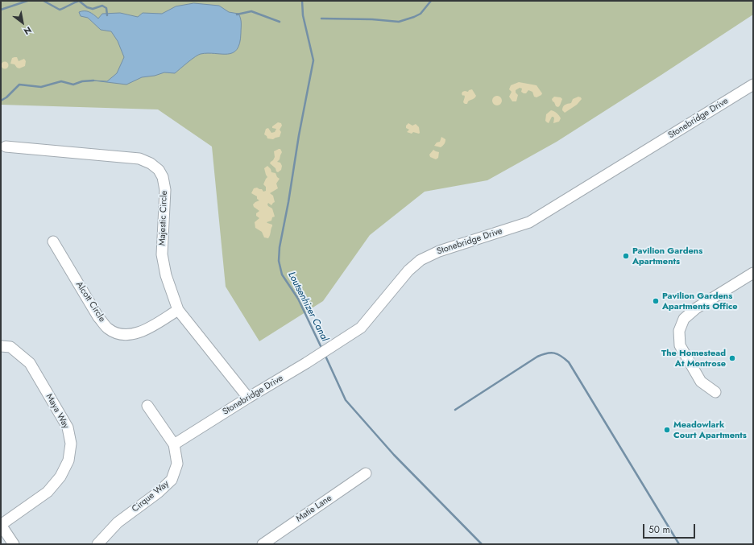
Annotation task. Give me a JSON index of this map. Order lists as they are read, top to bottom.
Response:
{
  "streets": {
    "street": [
      "Stonebridge Drive",
      "Majestic Circle",
      "Alcott Circle",
      "Maya Way",
      "Cirque Way",
      "Matie Lane"
    ]
  },
  "crossings": [
    ["Stonebridge Drive", "Majestic Circle"],
    ["Stonebridge Drive", "Cirque Way"],
    ["Majestic Circle", "Alcott Circle"]
  ],
  "water": ["Loutsenhizer Canal"],
  "places": [
    "Pavilion Gardens Apartments",
    "Pavilion Gardens Apartments Office",
    "The Homestead At Montrose",
    "Meadowlark Court Apartments"
  ],
  "scale_bar": "50 m",
  "north": "bottom right"
}
